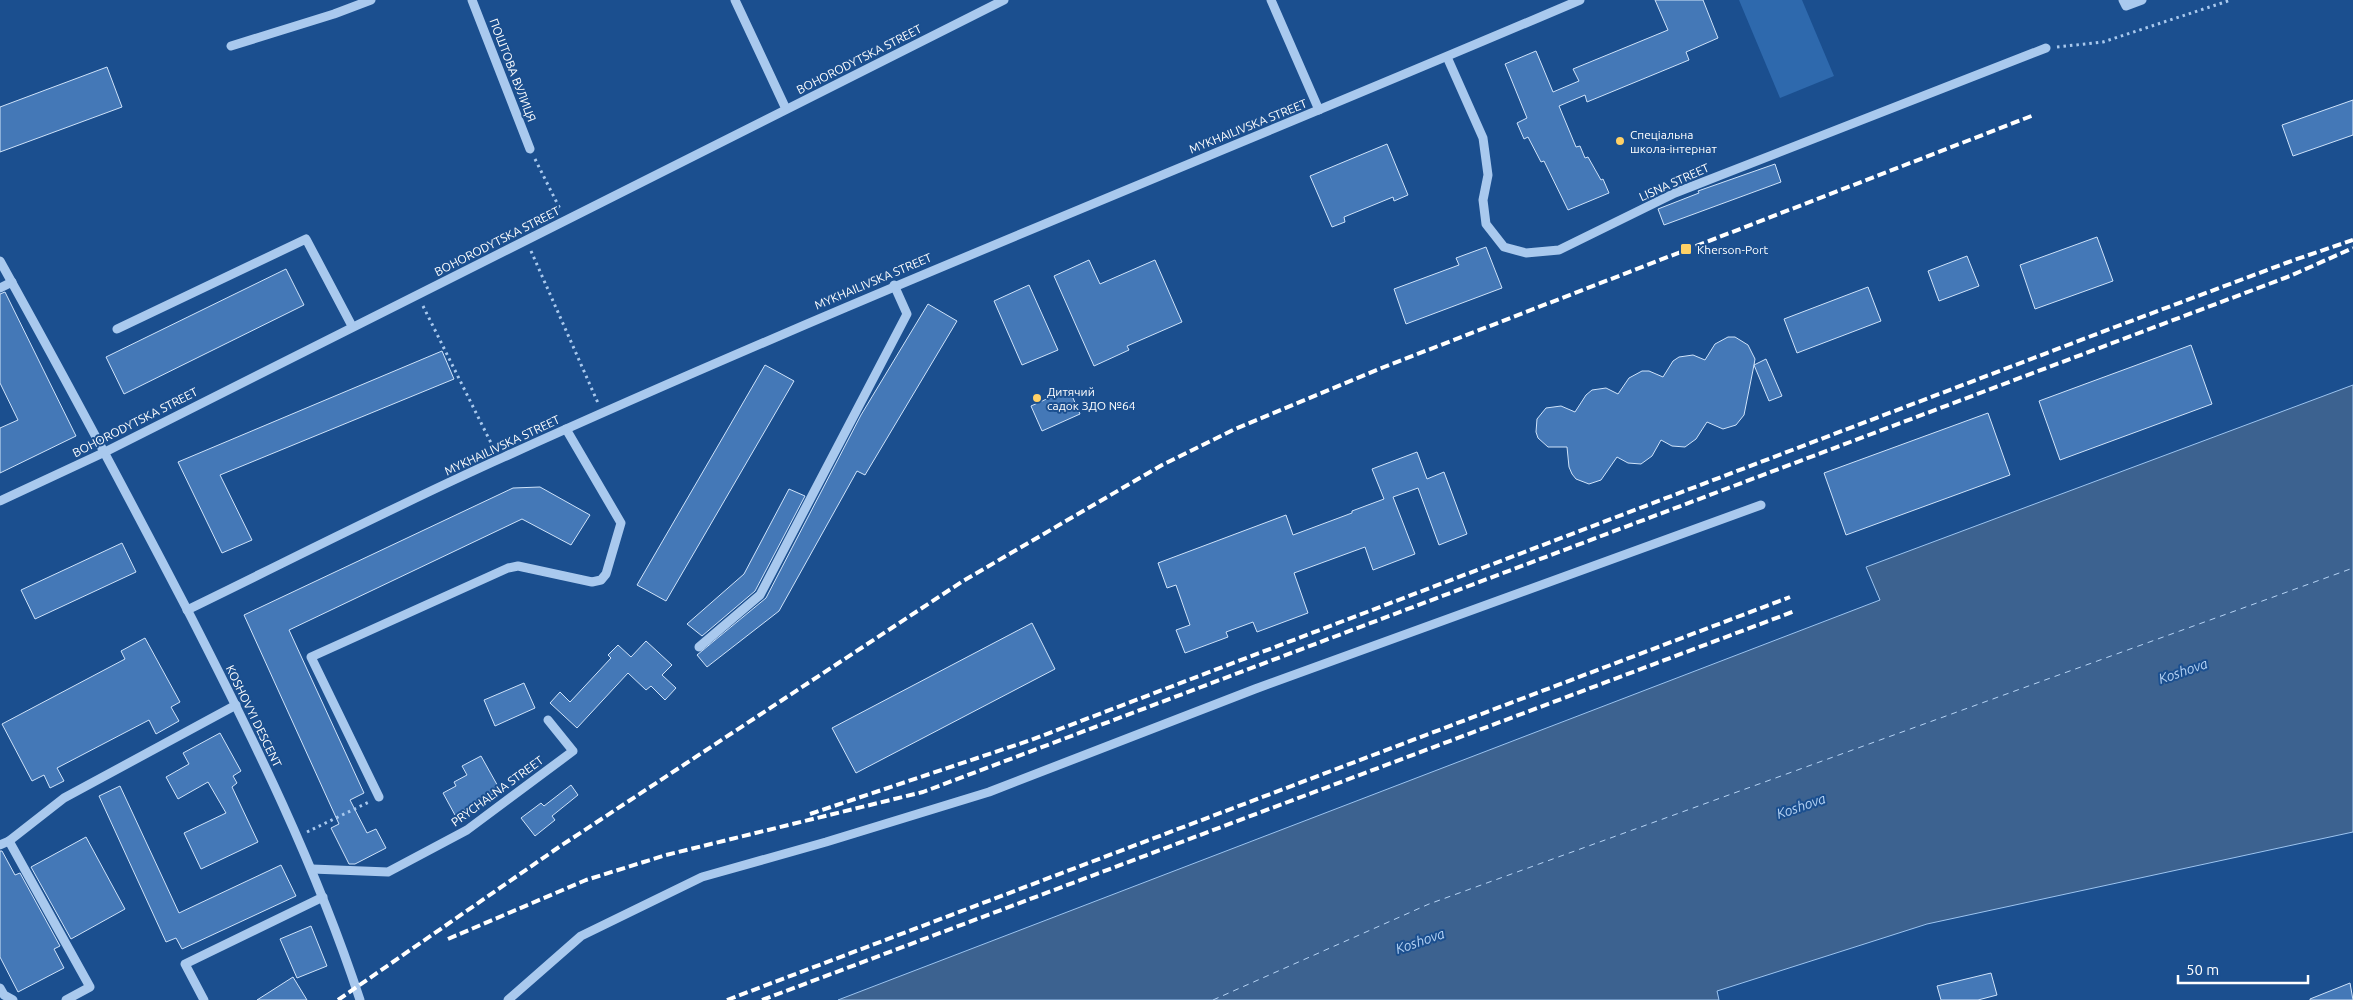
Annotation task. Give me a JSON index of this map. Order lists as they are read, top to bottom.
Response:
{
  "streets": {
    "street": [
      "BOHORODYTSKA STREET",
      "ПОШТОВА ВУЛИЦЯ",
      "MYKHAILIVSKA STREET",
      "LISNA STREET",
      "KOSHOVYI DESCENT",
      "PRYCHALNA STREET"
    ]
  },
  "crossings": [
    ["BOHORODYTSKA STREET", "KOSHOVYI DESCENT"],
    ["MYKHAILIVSKA STREET", "LISNA STREET"],
    ["MYKHAILIVSKA STREET", "KOSHOVYI DESCENT"],
    ["KOSHOVYI DESCENT", "PRYCHALNA STREET"]
  ],
  "water": ["Koshova"],
  "places": {
    "other": ["Спеціальна школа-інтернат", "Дитячий садок ЗДО №64"],
    "transit": ["Kherson-Port"]
  },
  "scale_bar": "50 m"
}
